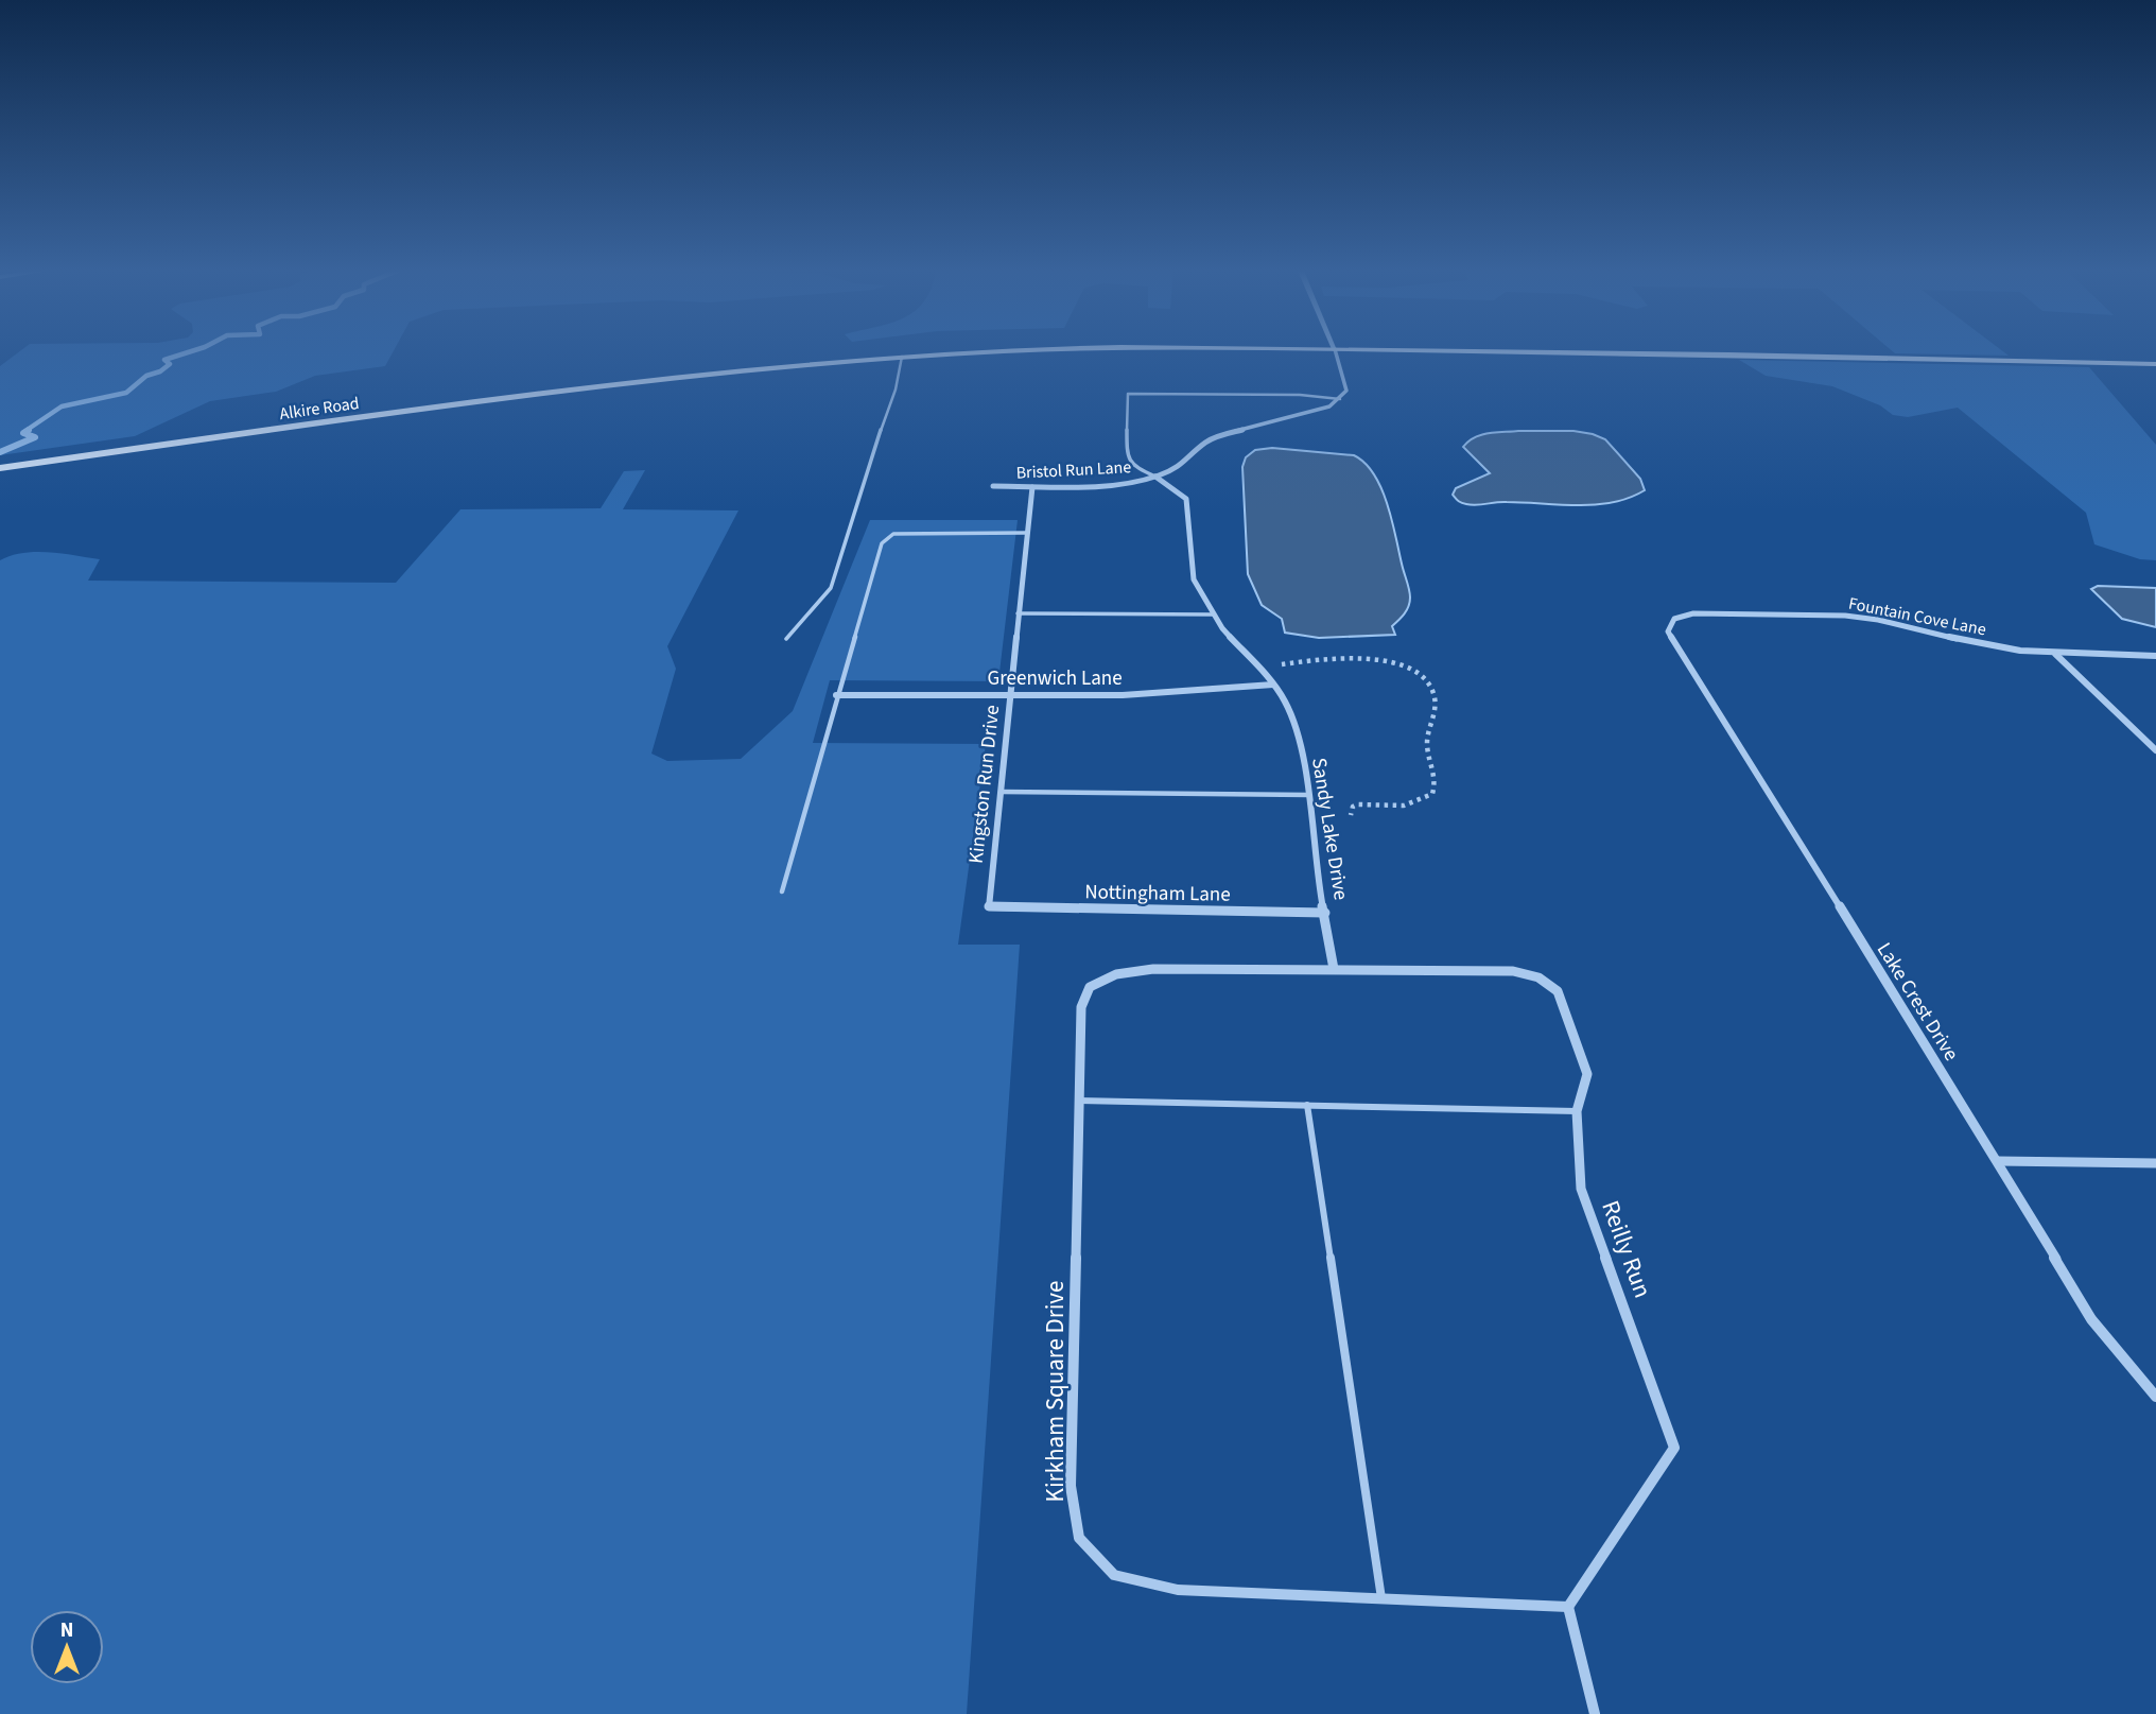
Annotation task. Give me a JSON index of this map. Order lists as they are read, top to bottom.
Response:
{
  "streets": {
    "main road": ["Alkire Road"],
    "street": [
      "Bristol Run Lane",
      "Fountain Cove Lane",
      "Greenwich Lane",
      "Kingston Run Drive",
      "Sandy Lake Drive",
      "Nottingham Lane",
      "Lake Crest Drive",
      "Reilly Run",
      "Kirkham Square Drive"
    ]
  },
  "crossings": [
    ["Bristol Run Lane", "Kingston Run Drive"],
    ["Bristol Run Lane", "Sandy Lake Drive"],
    ["Fountain Cove Lane", "Lake Crest Drive"],
    ["Greenwich Lane", "Kingston Run Drive"],
    ["Greenwich Lane", "Sandy Lake Drive"],
    ["Kingston Run Drive", "Nottingham Lane"],
    ["Sandy Lake Drive", "Nottingham Lane"],
    ["Sandy Lake Drive", "Reilly Run"],
    ["Sandy Lake Drive", "Kirkham Square Drive"],
    ["Reilly Run", "Kirkham Square Drive"]
  ],
  "north": "top"
}
